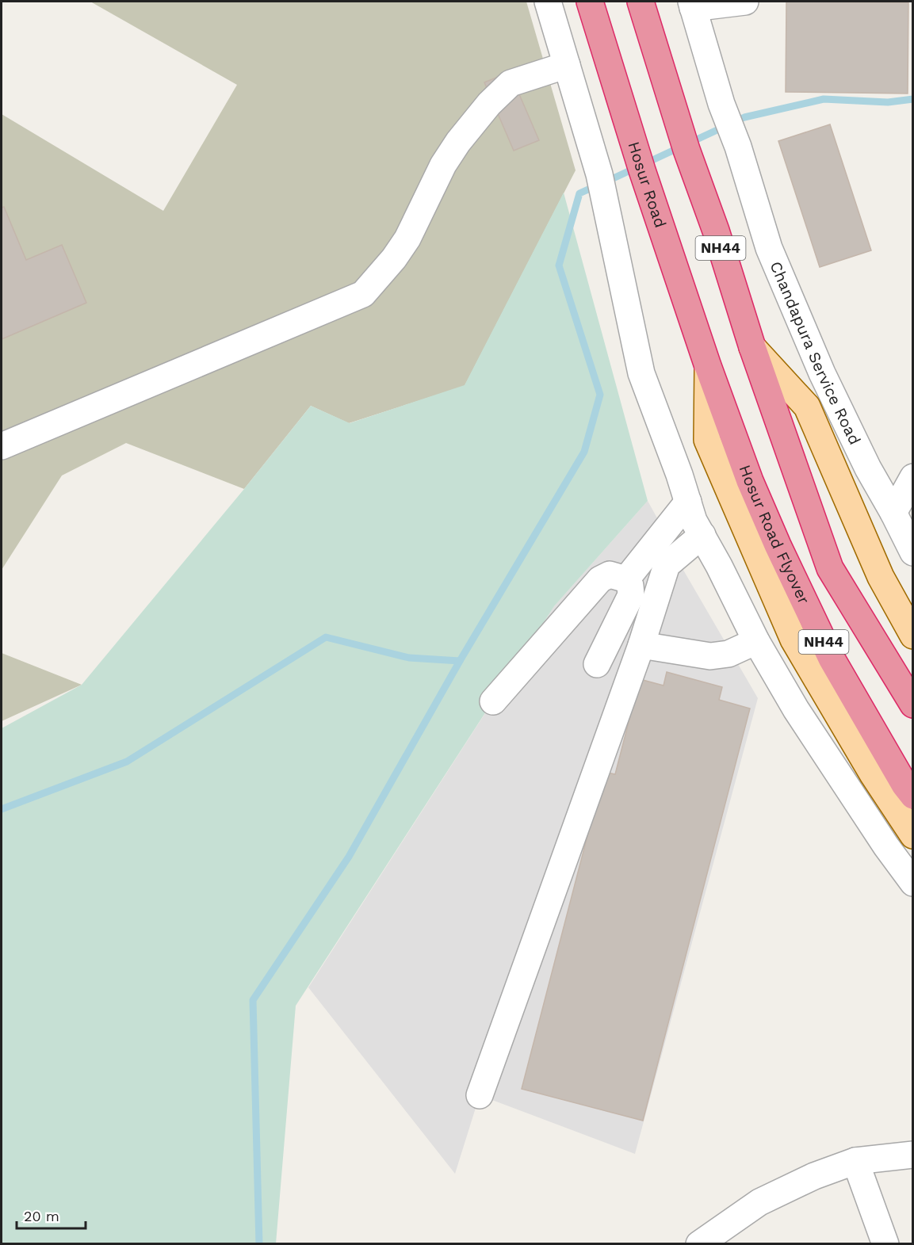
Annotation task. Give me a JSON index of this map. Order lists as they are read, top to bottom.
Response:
{
  "streets": {
    "highway": ["Hosur Road", "NH44", "Hosur Road Flyover"],
    "street": ["Chandapura Service Road"]
  },
  "crossings": [
    ["Hosur Road", "Hosur Road Flyover"]
  ],
  "scale_bar": "20 m"
}
